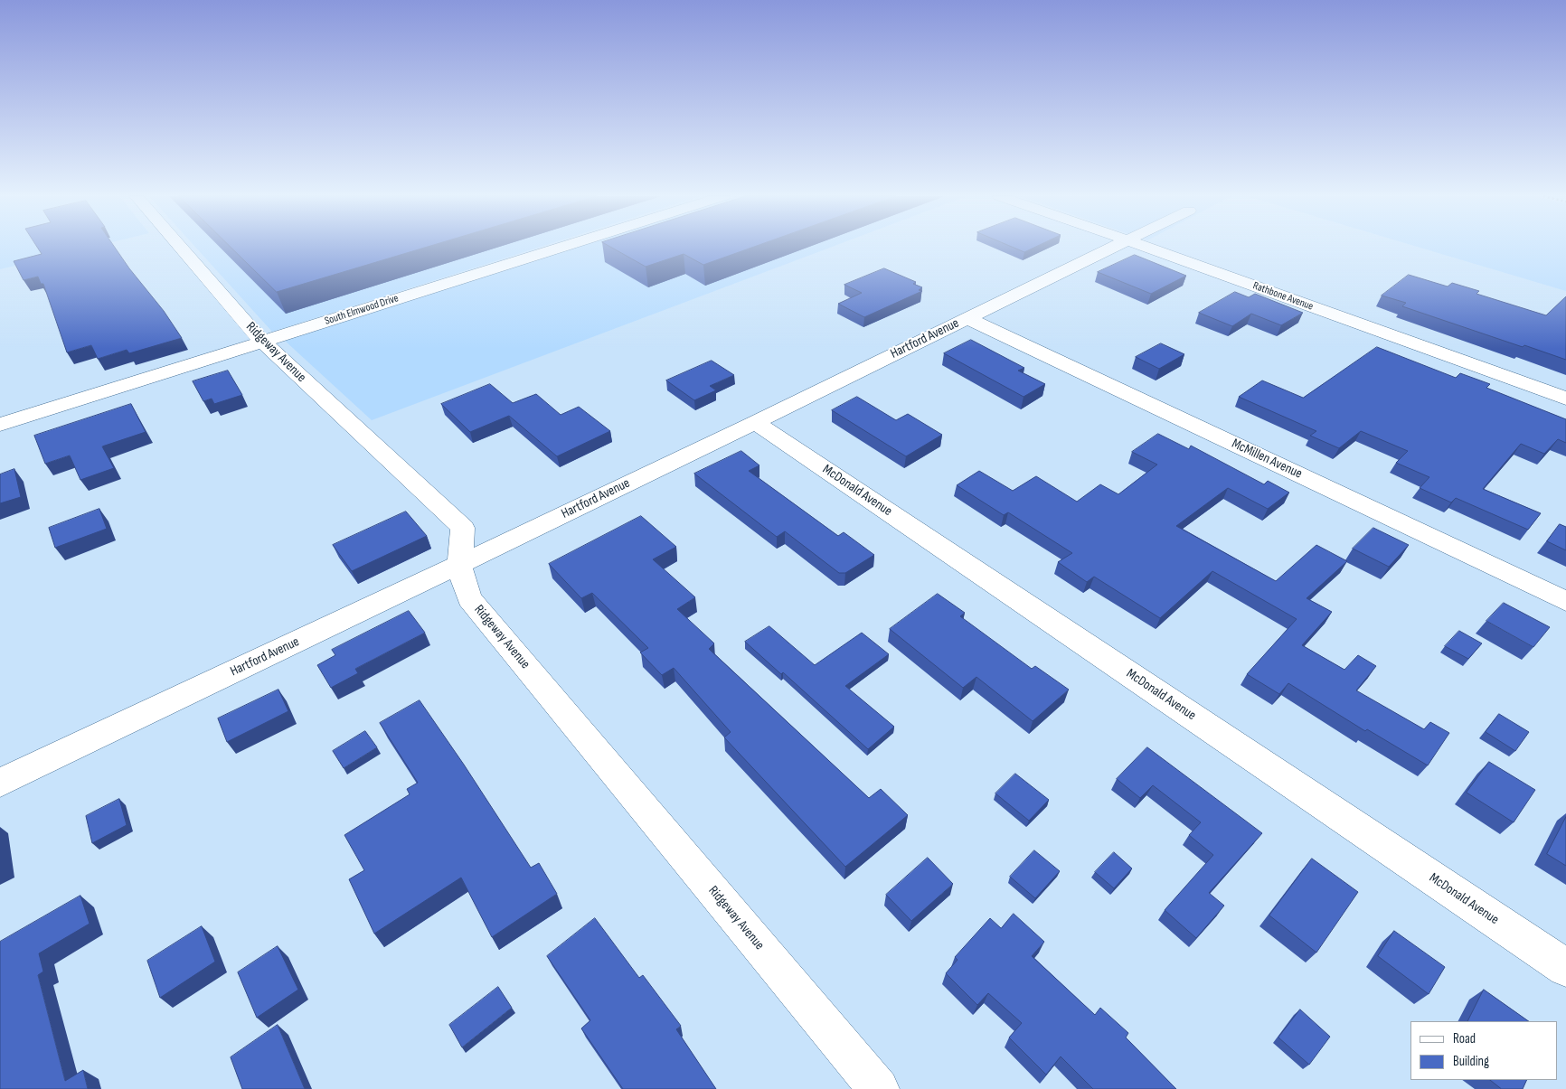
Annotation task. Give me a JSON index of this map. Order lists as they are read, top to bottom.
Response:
{
  "streets": {
    "street": [
      "Rathbone Avenue",
      "South Elmwood Drive",
      "Hartford Avenue",
      "Ridgeway Avenue",
      "McMillen Avenue",
      "McDonald Avenue"
    ]
  },
  "crossings": [
    ["South Elmwood Drive", "Ridgeway Avenue"],
    ["Hartford Avenue", "Ridgeway Avenue"],
    ["Hartford Avenue", "McMillen Avenue"],
    ["Hartford Avenue", "McDonald Avenue"]
  ],
  "legend": ["Road", "Building"]
}
